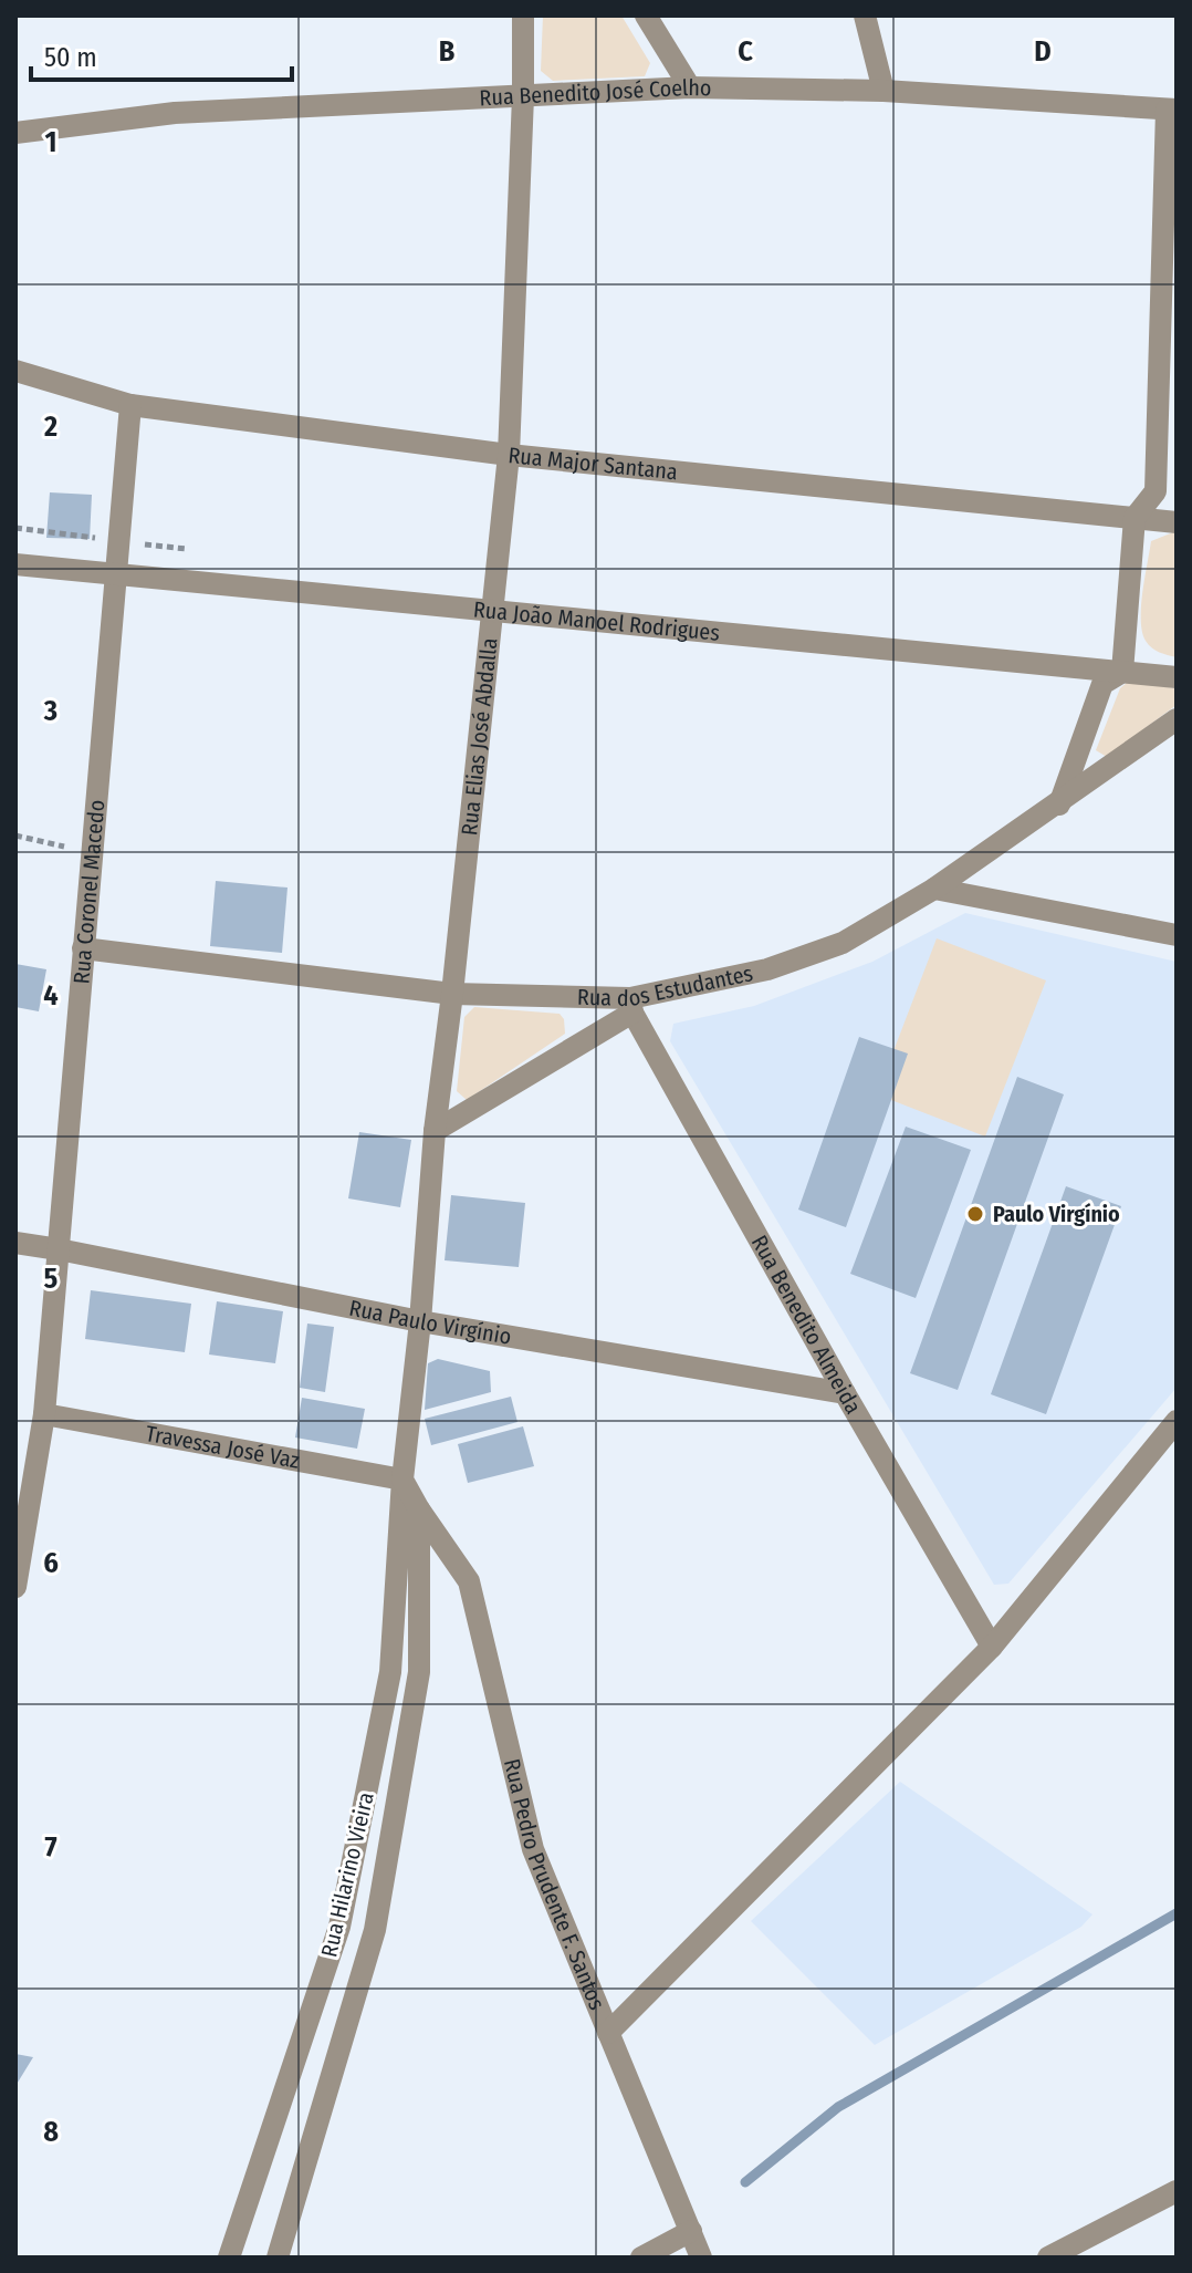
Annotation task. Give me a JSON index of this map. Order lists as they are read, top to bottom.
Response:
{
  "streets": {
    "street": [
      "Rua Benedito José Coelho",
      "Rua Major Santana",
      "Rua João Manoel Rodrigues",
      "Rua Elias José Abdalla",
      "Rua Coronel Macedo",
      "Rua dos Estudantes",
      "Rua Paulo Virgínio",
      "Rua Benedito Almeida",
      "Travessa José Vaz",
      "Rua Hilarino Vieira",
      "Rua Pedro Prudente F. Santos"
    ]
  },
  "crossings": [
    ["Rua Benedito José Coelho", "Rua Elias José Abdalla"],
    ["Rua Major Santana", "Rua Elias José Abdalla"],
    ["Rua Major Santana", "Rua Coronel Macedo"],
    ["Rua João Manoel Rodrigues", "Rua Elias José Abdalla"],
    ["Rua João Manoel Rodrigues", "Rua Coronel Macedo"],
    ["Rua Elias José Abdalla", "Rua dos Estudantes"],
    ["Rua Elias José Abdalla", "Rua Paulo Virgínio"],
    ["Rua Elias José Abdalla", "Rua Hilarino Vieira"],
    ["Rua Coronel Macedo", "Rua dos Estudantes"],
    ["Rua Coronel Macedo", "Rua Paulo Virgínio"],
    ["Rua Coronel Macedo", "Travessa José Vaz"],
    ["Rua dos Estudantes", "Rua Benedito Almeida"],
    ["Rua Paulo Virgínio", "Rua Benedito Almeida"],
    ["Rua Paulo Virgínio", "Rua Hilarino Vieira"],
    ["Travessa José Vaz", "Rua Hilarino Vieira"],
    ["Rua Hilarino Vieira", "Rua Pedro Prudente F. Santos"]
  ],
  "places": ["Paulo Virgínio"],
  "scale_bar": "50 m",
  "grid": {
    "columns": ["B", "C", "D"],
    "rows": [
      "1",
      "2",
      "3",
      "4",
      "5",
      "6",
      "7",
      "8"
    ]
  }
}
